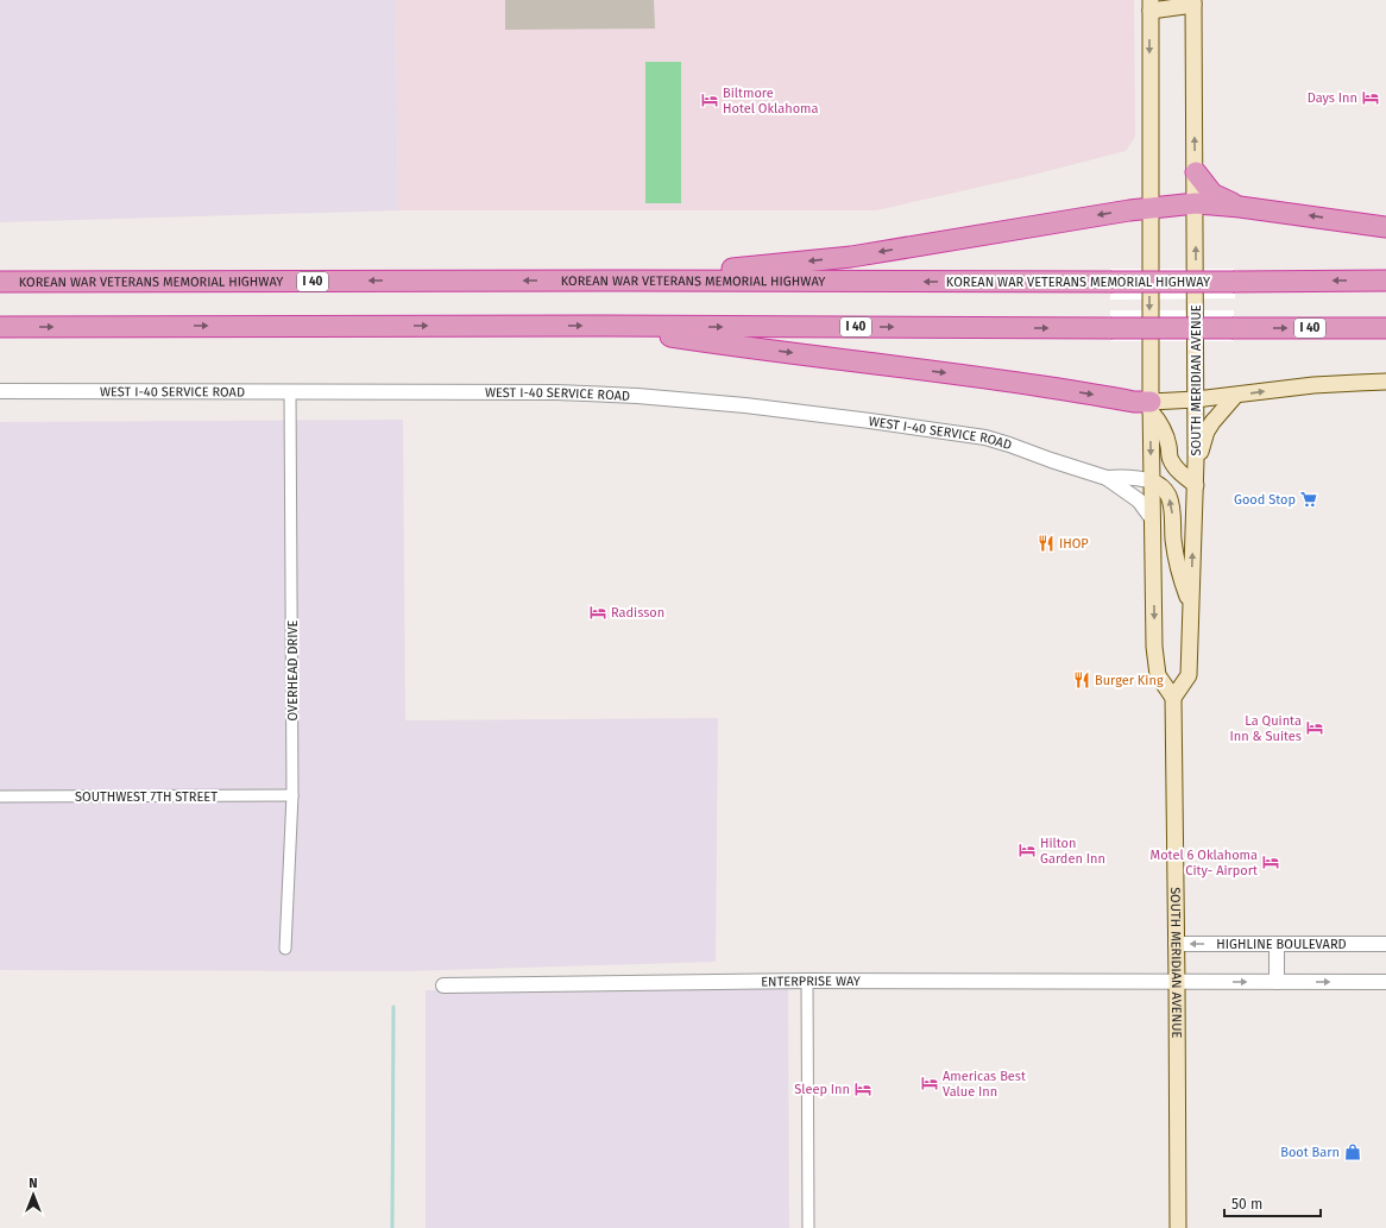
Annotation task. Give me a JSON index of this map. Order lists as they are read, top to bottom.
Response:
{
  "streets": {
    "highway": ["KOREAN WAR VETERANS MEMORIAL HIGHWAY", "I 40"],
    "main road": ["SOUTH MERIDIAN AVENUE"],
    "street": [
      "WEST I-40 SERVICE ROAD",
      "OVERHEAD DRIVE",
      "SOUTHWEST 7TH STREET",
      "HIGHLINE BOULEVARD",
      "ENTERPRISE WAY"
    ]
  },
  "crossings": [
    ["SOUTH MERIDIAN AVENUE", "HIGHLINE BOULEVARD"],
    ["SOUTH MERIDIAN AVENUE", "ENTERPRISE WAY"],
    ["WEST I-40 SERVICE ROAD", "OVERHEAD DRIVE"],
    ["OVERHEAD DRIVE", "SOUTHWEST 7TH STREET"]
  ],
  "places": {
    "hotel": [
      "Days Inn",
      "Biltmore Hotel Oklahoma",
      "Radisson",
      "La Quinta Inn & Suites",
      "Hilton Garden Inn",
      "Motel 6 Oklahoma City- Airport",
      "Americas Best Value Inn",
      "Sleep Inn"
    ],
    "supermarket": ["Good Stop"],
    "restaurant": ["IHOP", "Burger King"],
    "shop": ["Boot Barn"]
  },
  "scale_bar": "50 m",
  "north": "top"
}
